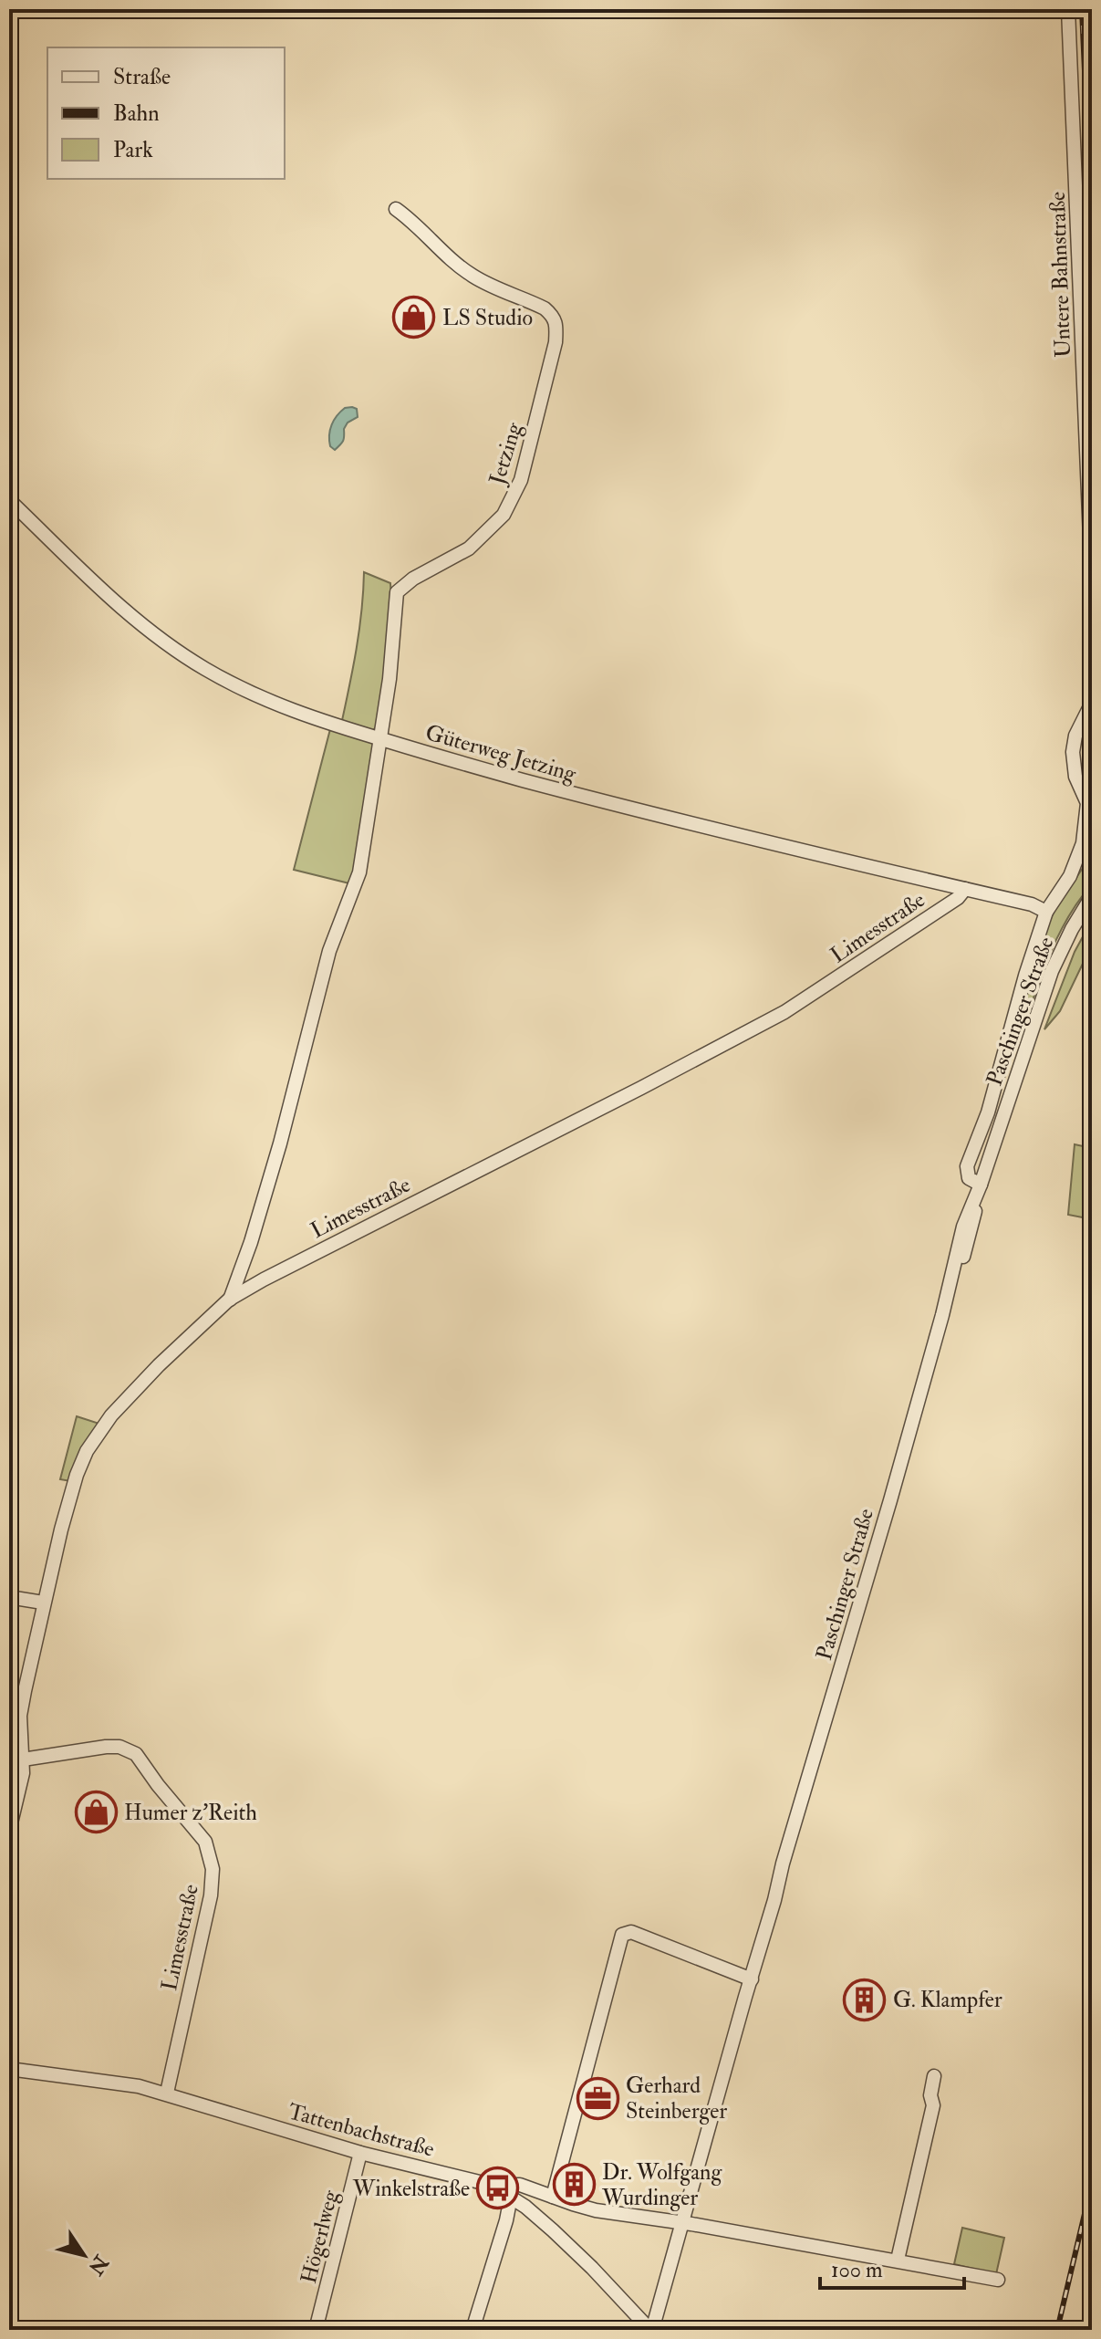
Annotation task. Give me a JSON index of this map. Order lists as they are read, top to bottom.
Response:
{
  "streets": {
    "street": [
      "Untere Bahnstraße",
      "Jetzing",
      "Güterweg Jetzing",
      "Limesstraße",
      "Paschinger Straße",
      "Tattenbachstraße",
      "Högerlweg"
    ]
  },
  "crossings": [
    ["Jetzing", "Güterweg Jetzing"],
    ["Güterweg Jetzing", "Limesstraße"],
    ["Limesstraße", "Tattenbachstraße"],
    ["Paschinger Straße", "Tattenbachstraße"],
    ["Tattenbachstraße", "Högerlweg"]
  ],
  "places": {
    "shop": ["LS Studio", "Humer z'Reith"],
    "building": ["G. Klampfer", "Dr. Wolfgang Wurdinger"],
    "office": ["Gerhard Steinberger"],
    "bus stop": ["Winkelstraße"]
  },
  "legend": ["Straße", "Bahn", "Park"],
  "scale_bar": "100 m",
  "north": "bottom right"
}
